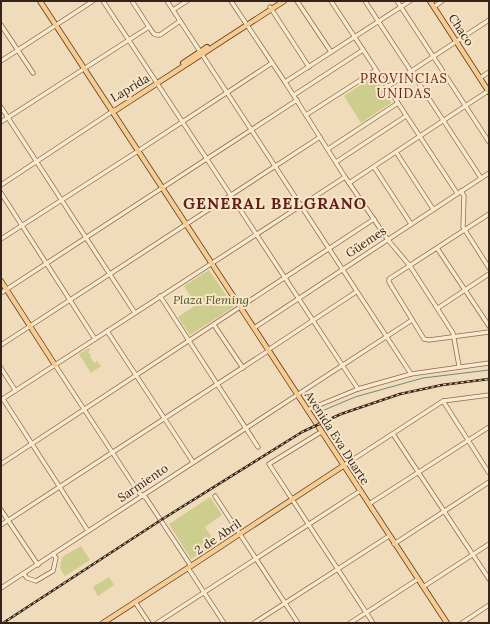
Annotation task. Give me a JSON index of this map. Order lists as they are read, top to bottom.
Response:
{
  "streets": {
    "main road": [
      "Chaco",
      "Laprida",
      "Avenida Eva Duarte",
      "2 de Abril"
    ],
    "street": ["Güemes", "Sarmiento"]
  },
  "crossings": [
    ["Laprida", "Avenida Eva Duarte"],
    ["Güemes", "Avenida Eva Duarte"],
    ["Avenida Eva Duarte", "Sarmiento"],
    ["Avenida Eva Duarte", "2 de Abril"]
  ],
  "districts": ["PROVINCIAS UNIDAS", "GENERAL BELGRANO"],
  "parks": ["Plaza Fleming"]
}
